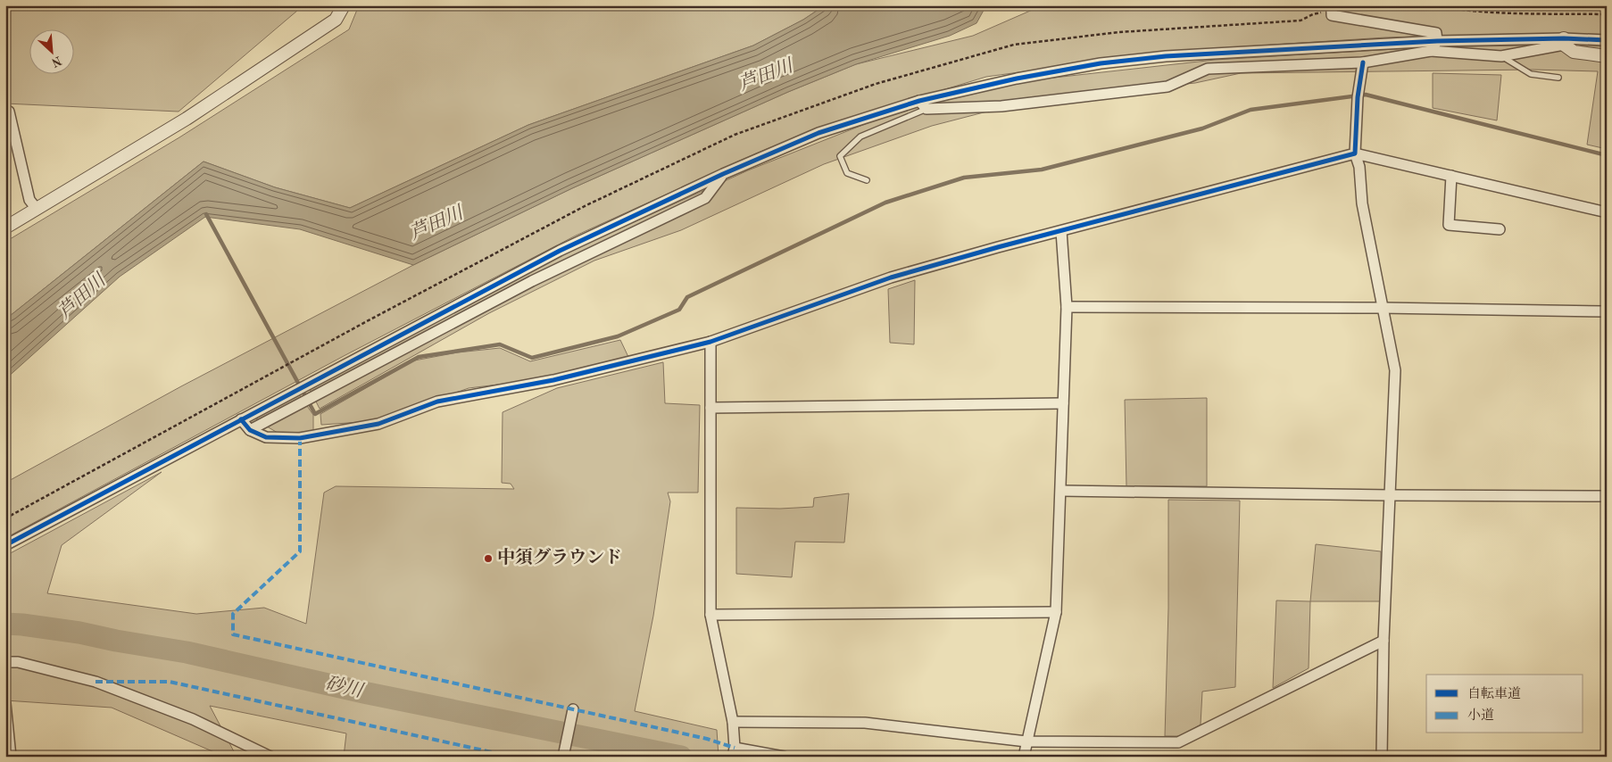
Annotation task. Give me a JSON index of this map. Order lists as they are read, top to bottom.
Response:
{
  "water": ["芦田川", "砂川"],
  "places": ["中須グラウンド"],
  "legend": ["自転車道", "小道"],
  "north": "bottom right"
}
